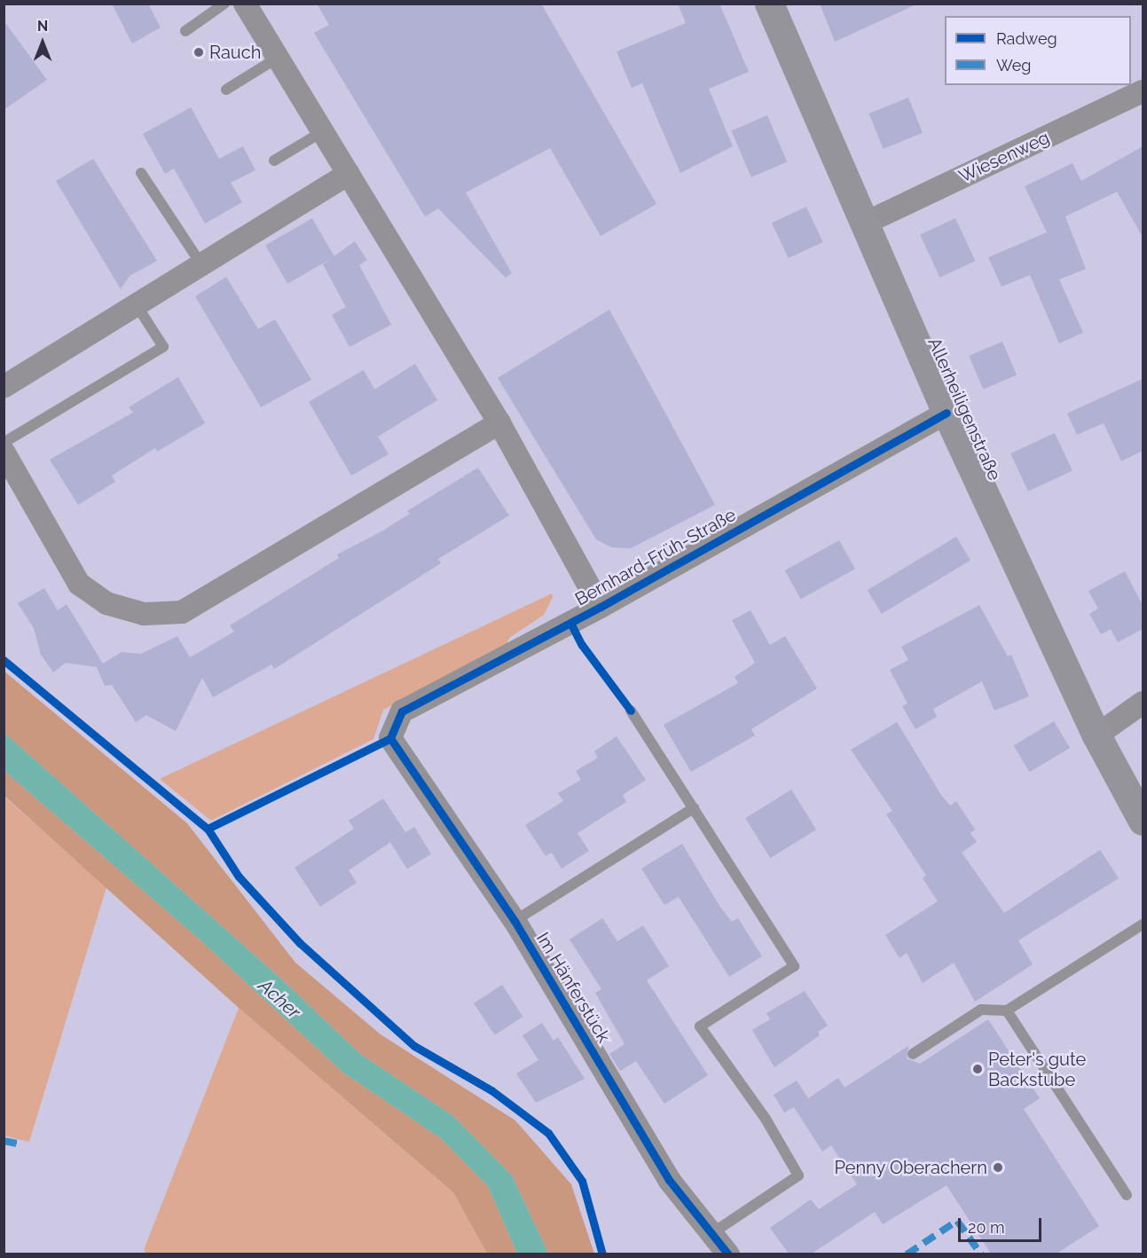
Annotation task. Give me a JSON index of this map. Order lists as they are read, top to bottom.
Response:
{
  "streets": {
    "street": [
      "Wiesenweg",
      "Allerheiligenstraße",
      "Bernhard-Früh-Straße",
      "Im Hänferstück"
    ]
  },
  "crossings": [
    ["Wiesenweg", "Allerheiligenstraße"],
    ["Allerheiligenstraße", "Bernhard-Früh-Straße"],
    ["Bernhard-Früh-Straße", "Im Hänferstück"]
  ],
  "water": ["Acher"],
  "places": ["Rauch", "Peter's gute Backstube", "Penny Oberachern"],
  "legend": ["Radweg", "Weg"],
  "scale_bar": "20 m",
  "north": "top"
}
